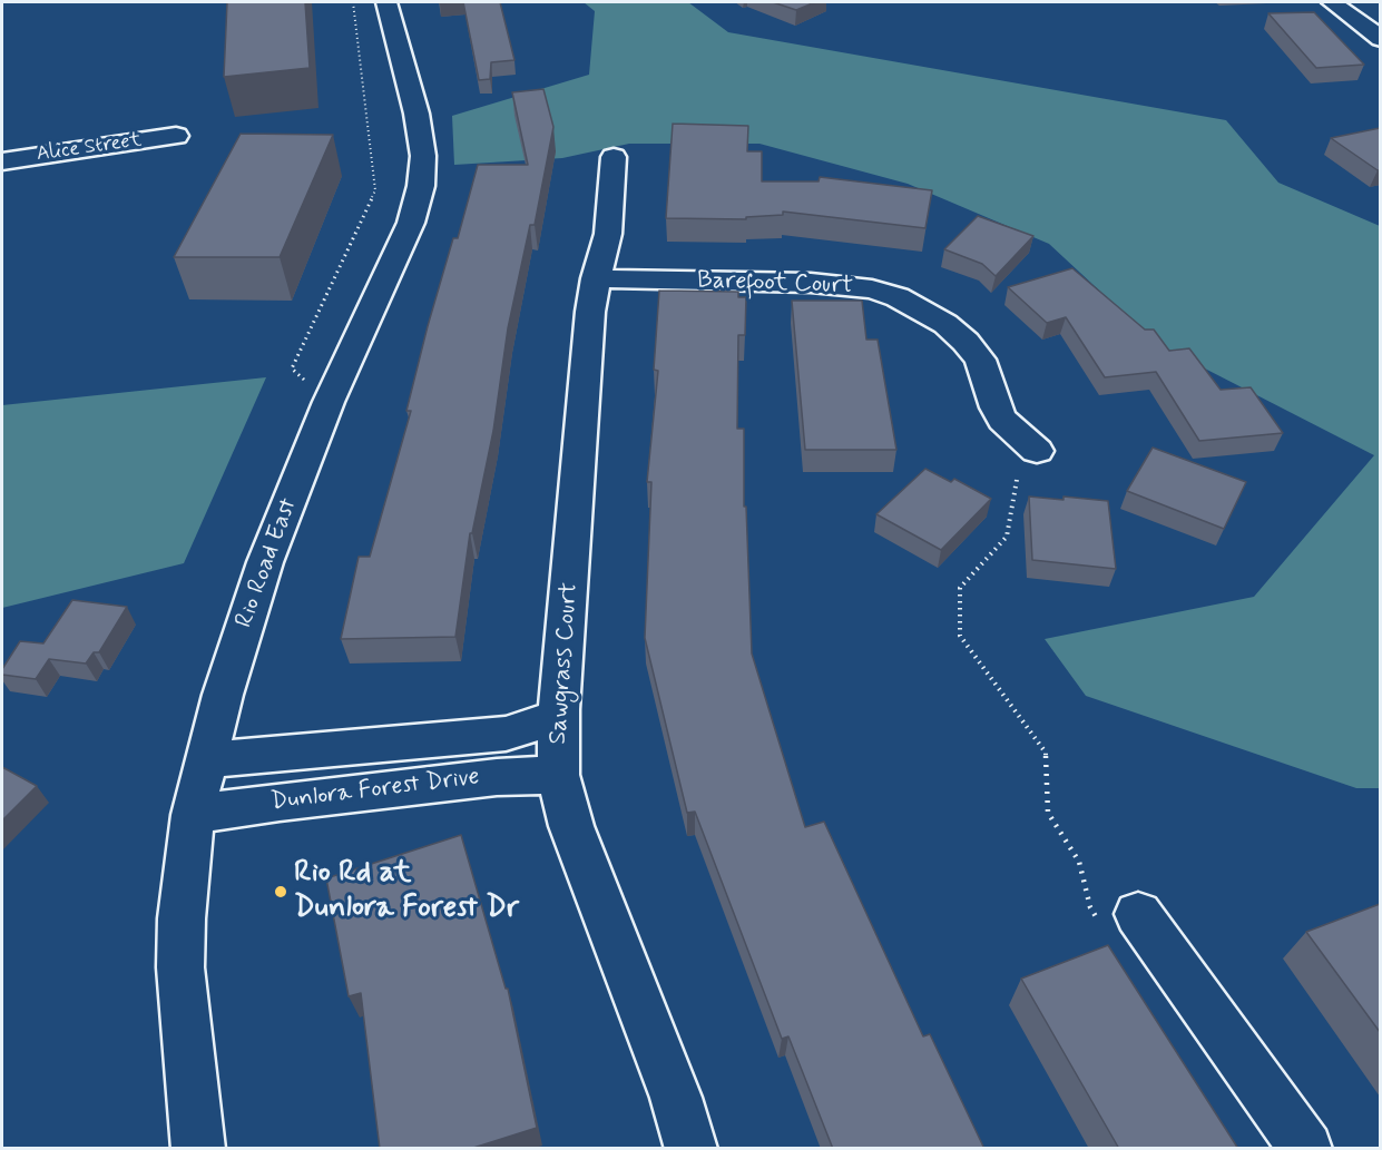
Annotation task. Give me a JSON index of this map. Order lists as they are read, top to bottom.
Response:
{
  "streets": {
    "street": [
      "Alice Street",
      "Barefoot Court",
      "Rio Road East",
      "Sawgrass Court",
      "Dunlora Forest Drive"
    ]
  },
  "crossings": [
    ["Barefoot Court", "Sawgrass Court"],
    ["Rio Road East", "Dunlora Forest Drive"],
    ["Sawgrass Court", "Dunlora Forest Drive"]
  ],
  "places": ["Rio Rd at Dunlora Forest Dr"]
}
